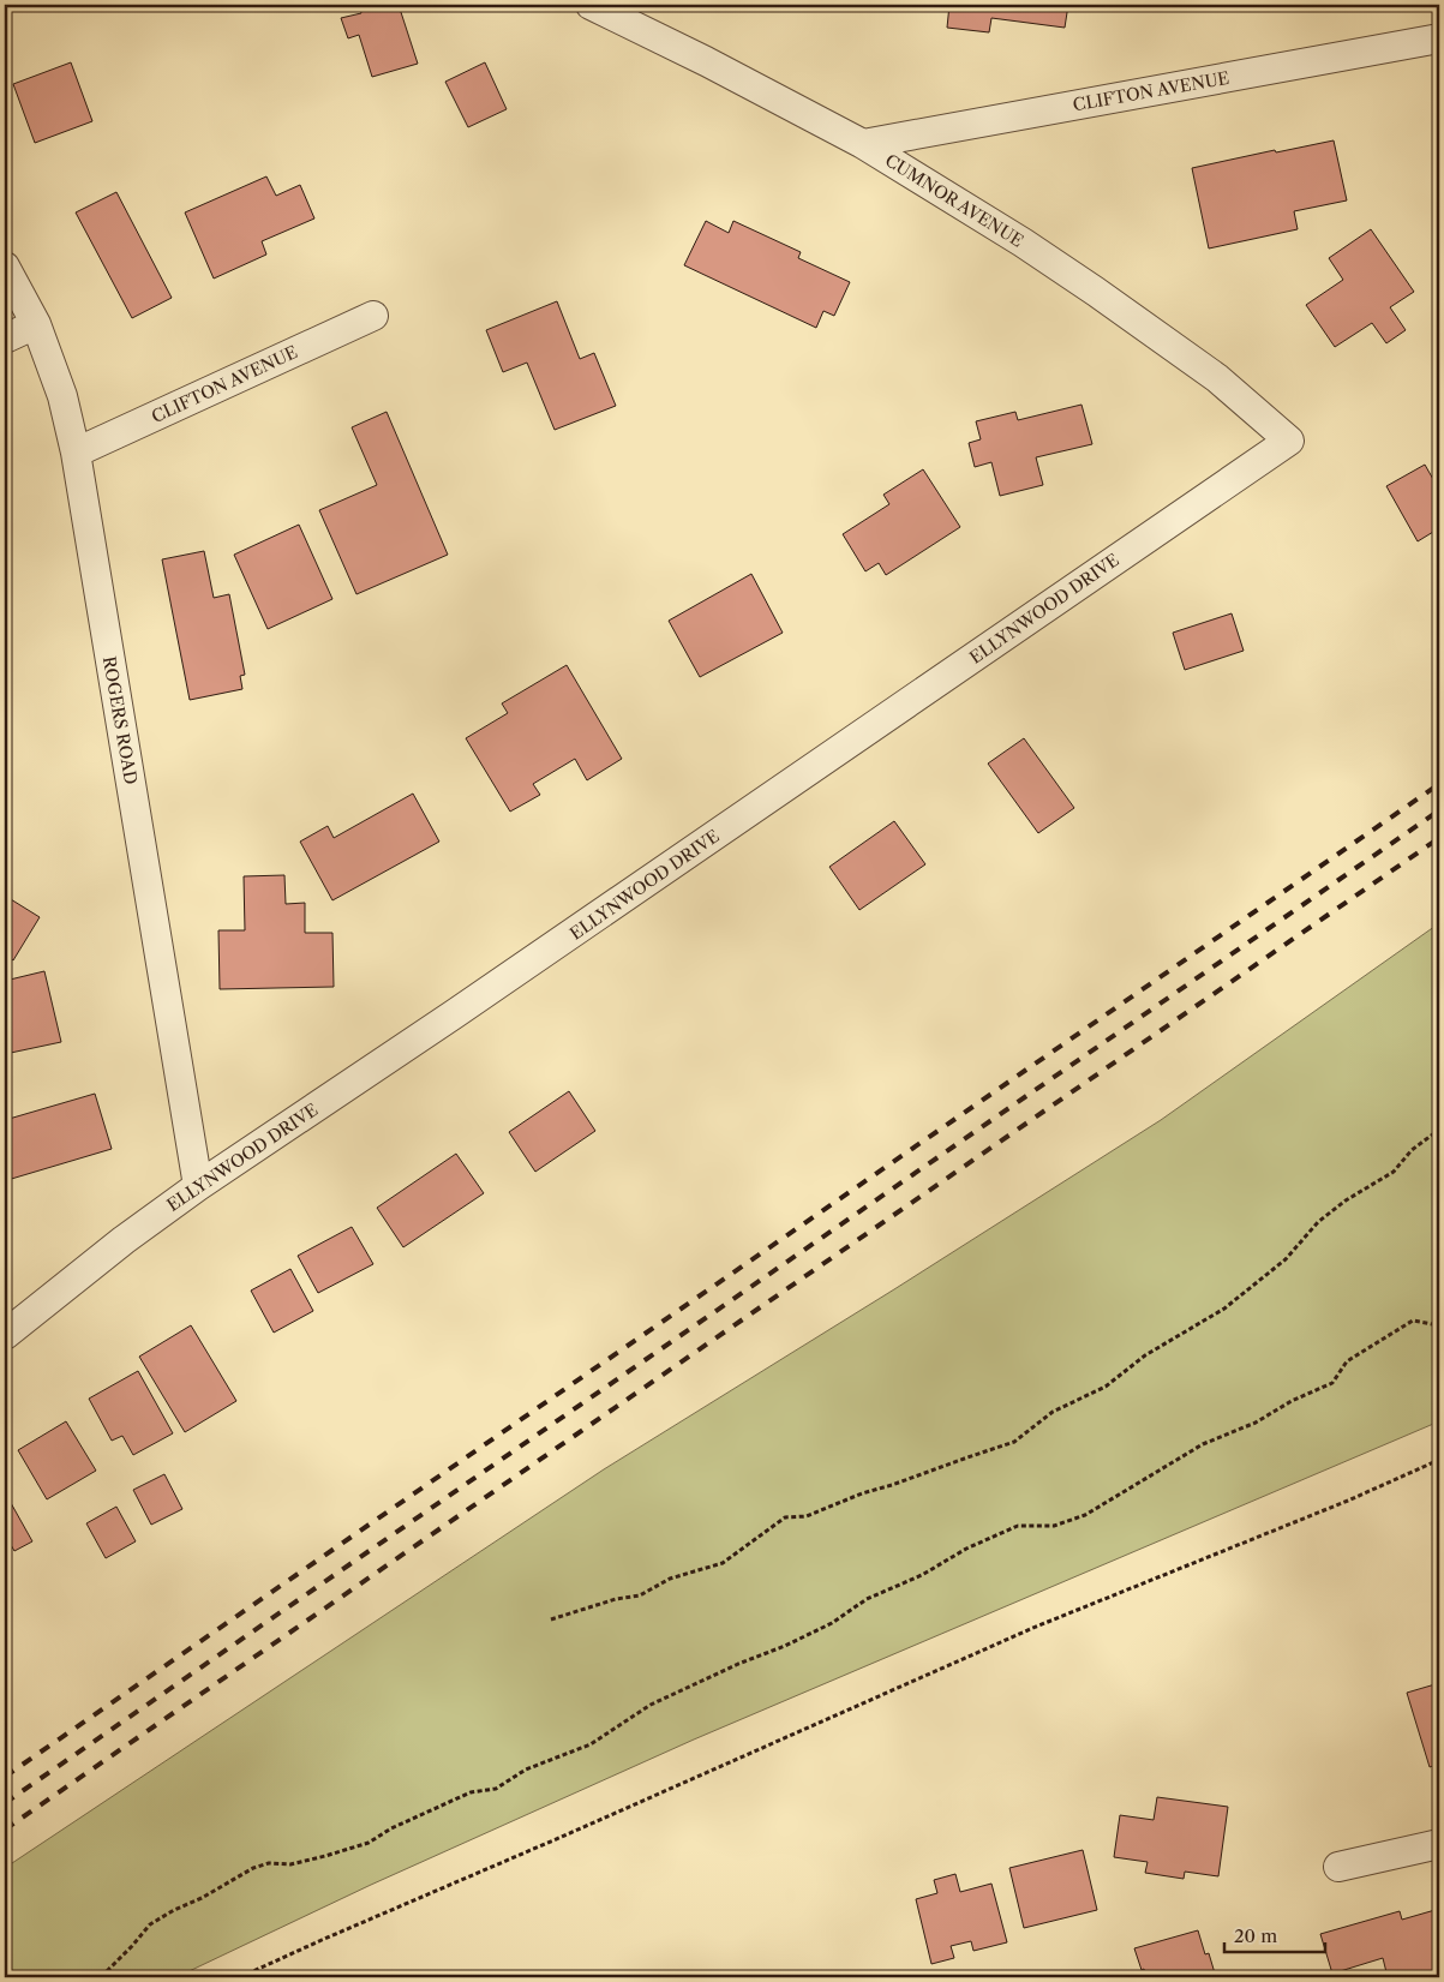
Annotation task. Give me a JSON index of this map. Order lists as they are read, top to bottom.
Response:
{
  "streets": {
    "street": [
      "CLIFTON AVENUE",
      "CUMNOR AVENUE",
      "ELLYNWOOD DRIVE",
      "ROGERS ROAD"
    ]
  },
  "crossings": [
    ["CLIFTON AVENUE", "CUMNOR AVENUE"],
    ["CLIFTON AVENUE", "ROGERS ROAD"],
    ["CUMNOR AVENUE", "ELLYNWOOD DRIVE"],
    ["ELLYNWOOD DRIVE", "ROGERS ROAD"]
  ],
  "scale_bar": "20 m"
}
